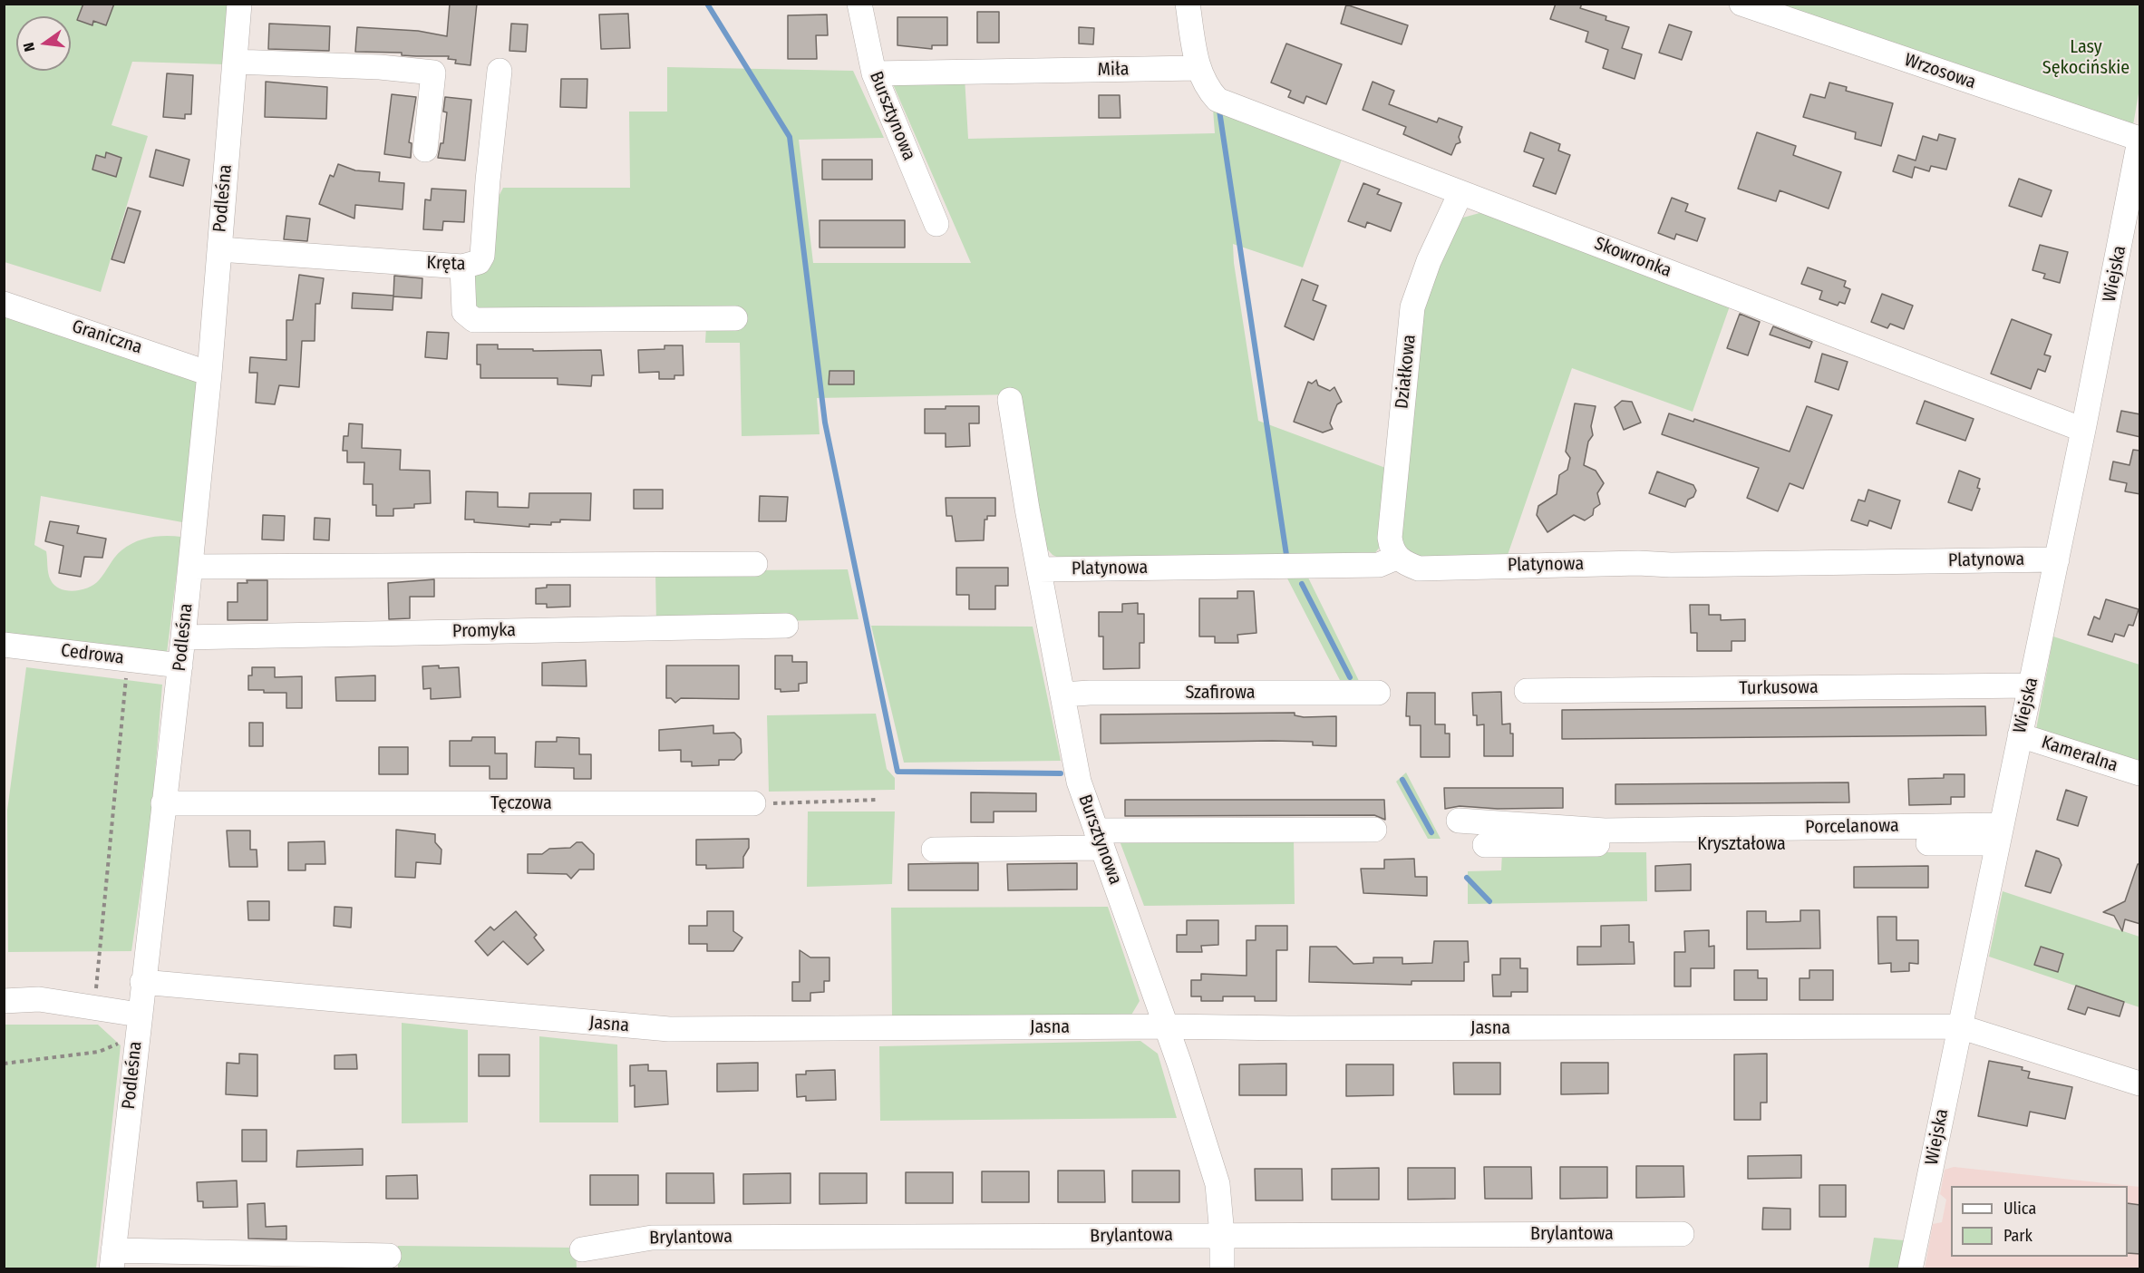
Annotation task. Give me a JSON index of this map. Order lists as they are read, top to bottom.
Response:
{
  "streets": {
    "street": [
      "Miła",
      "Wrzosowa",
      "Bursztynowa",
      "Podleśna",
      "Skowronka",
      "Kręta",
      "Wiejska",
      "Graniczna",
      "Działkowa",
      "Platynowa",
      "Promyka",
      "Cedrowa",
      "Turkusowa",
      "Szafirowa",
      "Kameralna",
      "Tęczowa",
      "Porcelanowa",
      "Kryształowa",
      "Jasna",
      "Brylantowa"
    ]
  },
  "crossings": [
    ["Miła", "Bursztynowa"],
    ["Miła", "Skowronka"],
    ["Wrzosowa", "Wiejska"],
    ["Bursztynowa", "Platynowa"],
    ["Bursztynowa", "Szafirowa"],
    ["Bursztynowa", "Jasna"],
    ["Bursztynowa", "Brylantowa"],
    ["Podleśna", "Kręta"],
    ["Podleśna", "Graniczna"],
    ["Podleśna", "Promyka"],
    ["Podleśna", "Cedrowa"],
    ["Podleśna", "Tęczowa"],
    ["Podleśna", "Jasna"],
    ["Skowronka", "Wiejska"],
    ["Skowronka", "Działkowa"],
    ["Wiejska", "Platynowa"],
    ["Wiejska", "Turkusowa"],
    ["Wiejska", "Kameralna"],
    ["Wiejska", "Porcelanowa"],
    ["Wiejska", "Kryształowa"],
    ["Wiejska", "Jasna"],
    ["Działkowa", "Platynowa"],
    ["Porcelanowa", "Kryształowa"]
  ],
  "parks": ["Lasy Sękocińskie"],
  "legend": ["Ulica", "Park"],
  "north": "left"
}
